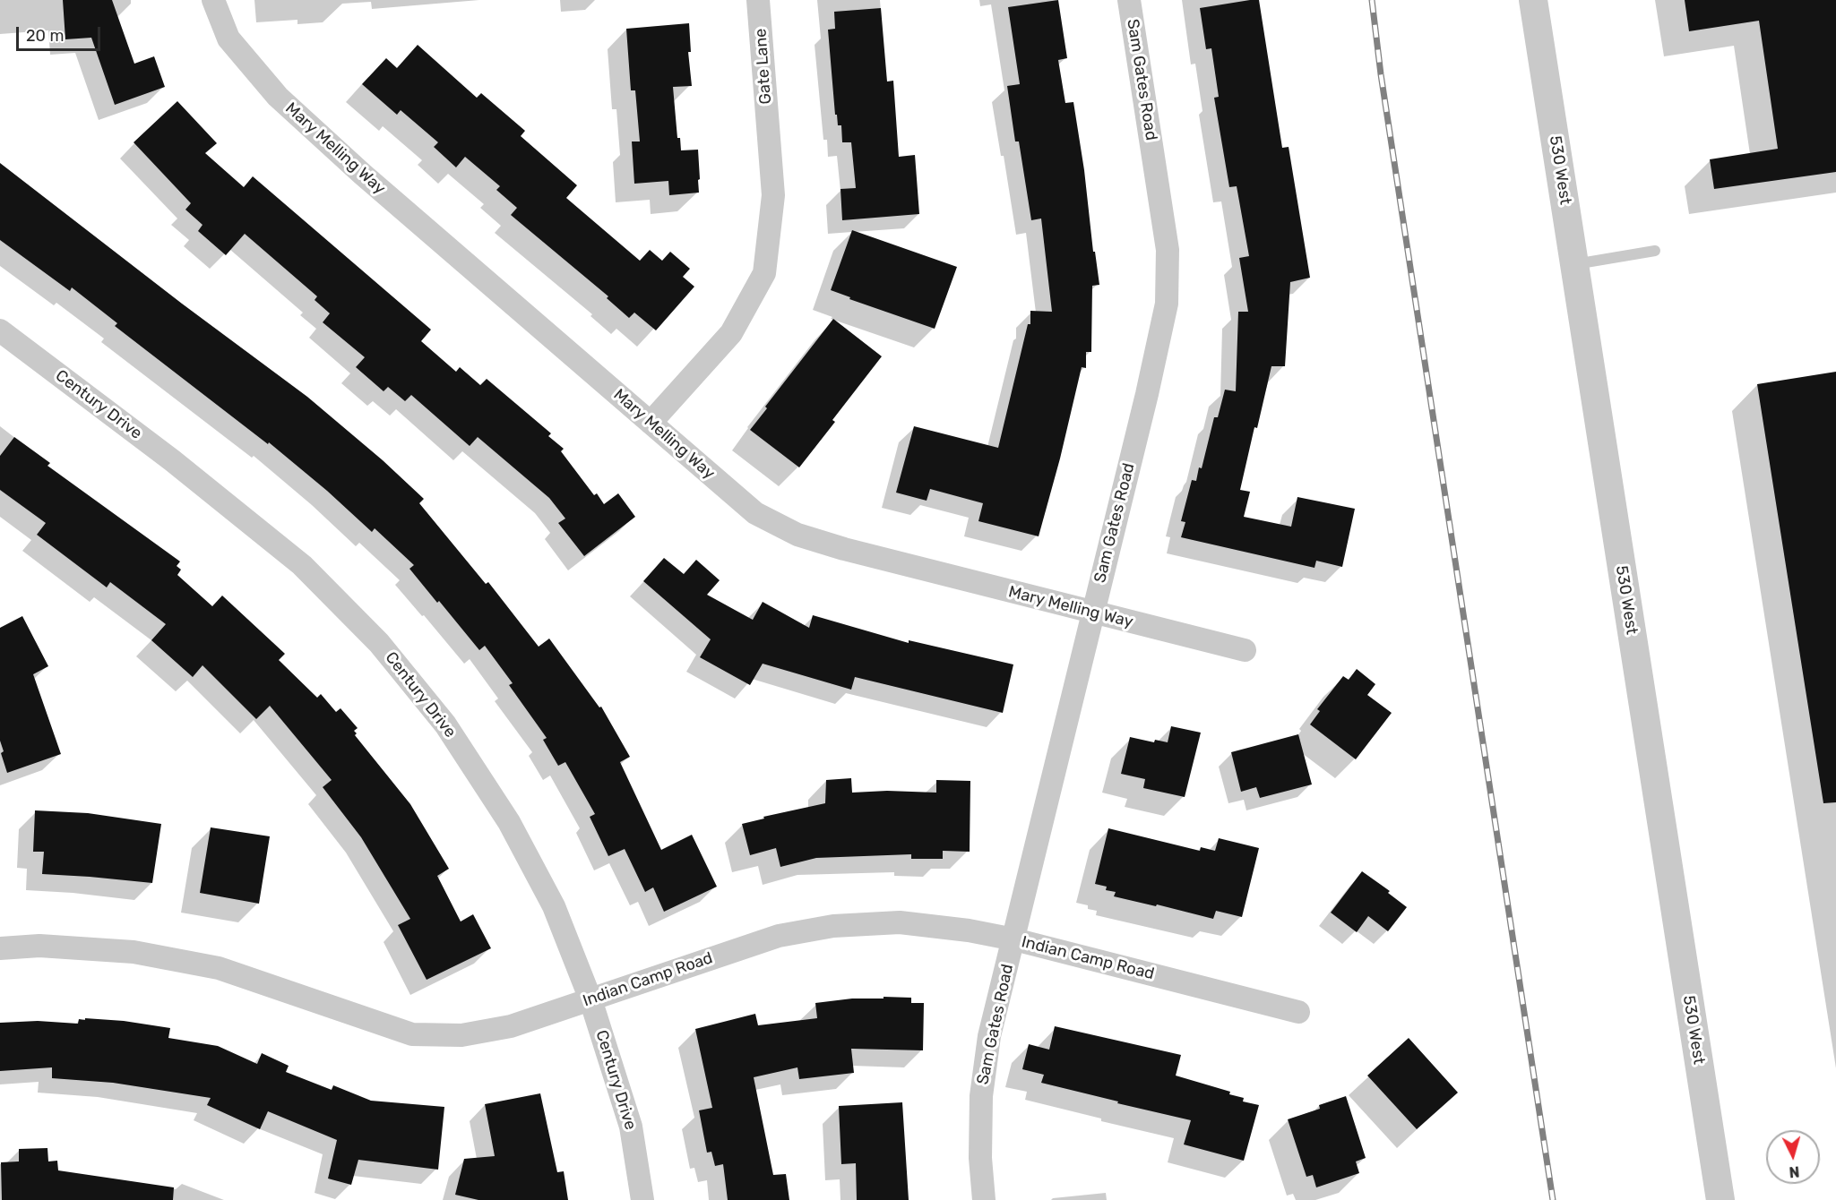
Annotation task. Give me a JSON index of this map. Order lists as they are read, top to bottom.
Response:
{
  "streets": {
    "street": [
      "Gate Lane",
      "Sam Gates Road",
      "Mary Melling Way",
      "530 West",
      "Century Drive",
      "Indian Camp Road"
    ]
  },
  "crossings": [
    ["Gate Lane", "Mary Melling Way"],
    ["Sam Gates Road", "Mary Melling Way"],
    ["Sam Gates Road", "Indian Camp Road"],
    ["Century Drive", "Indian Camp Road"]
  ],
  "scale_bar": "20 m",
  "north": "bottom"
}
